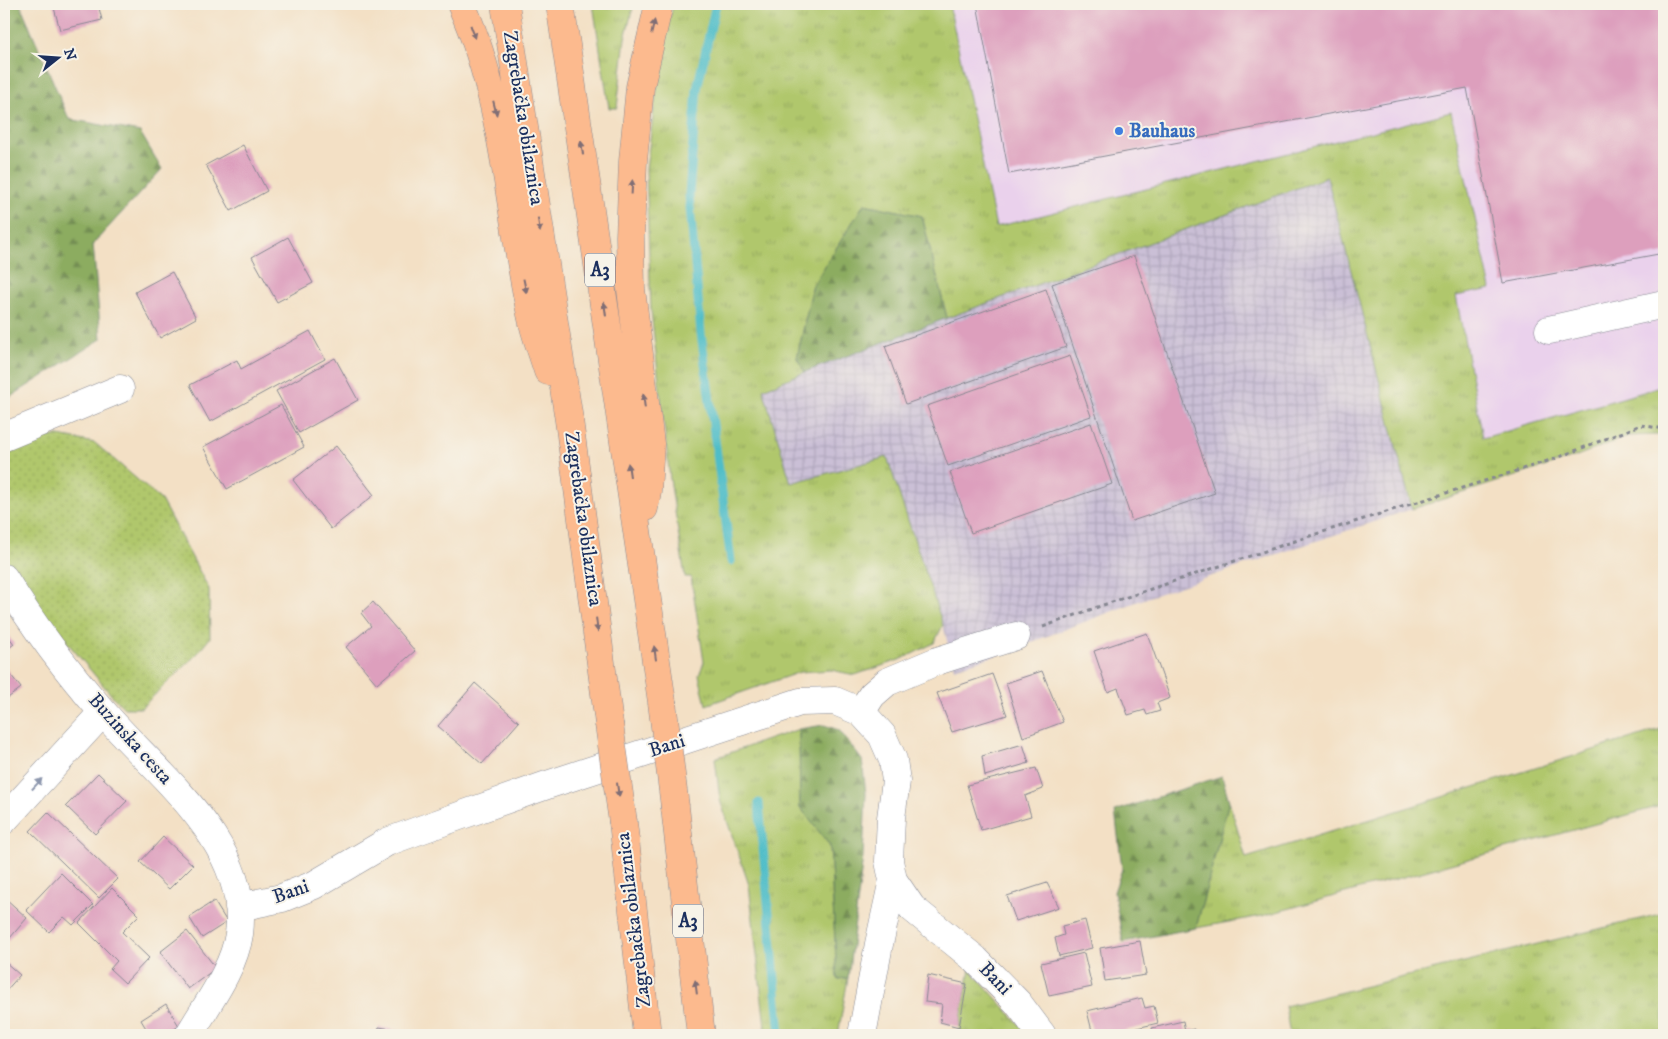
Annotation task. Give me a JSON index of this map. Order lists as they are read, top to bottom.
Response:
{
  "streets": {
    "highway": ["Zagrebačka obilaznica", "A3"],
    "street": ["Buzinska cesta", "Bani"]
  },
  "crossings": [
    ["Buzinska cesta", "Bani"]
  ],
  "places": ["Bauhaus"],
  "north": "right"
}
